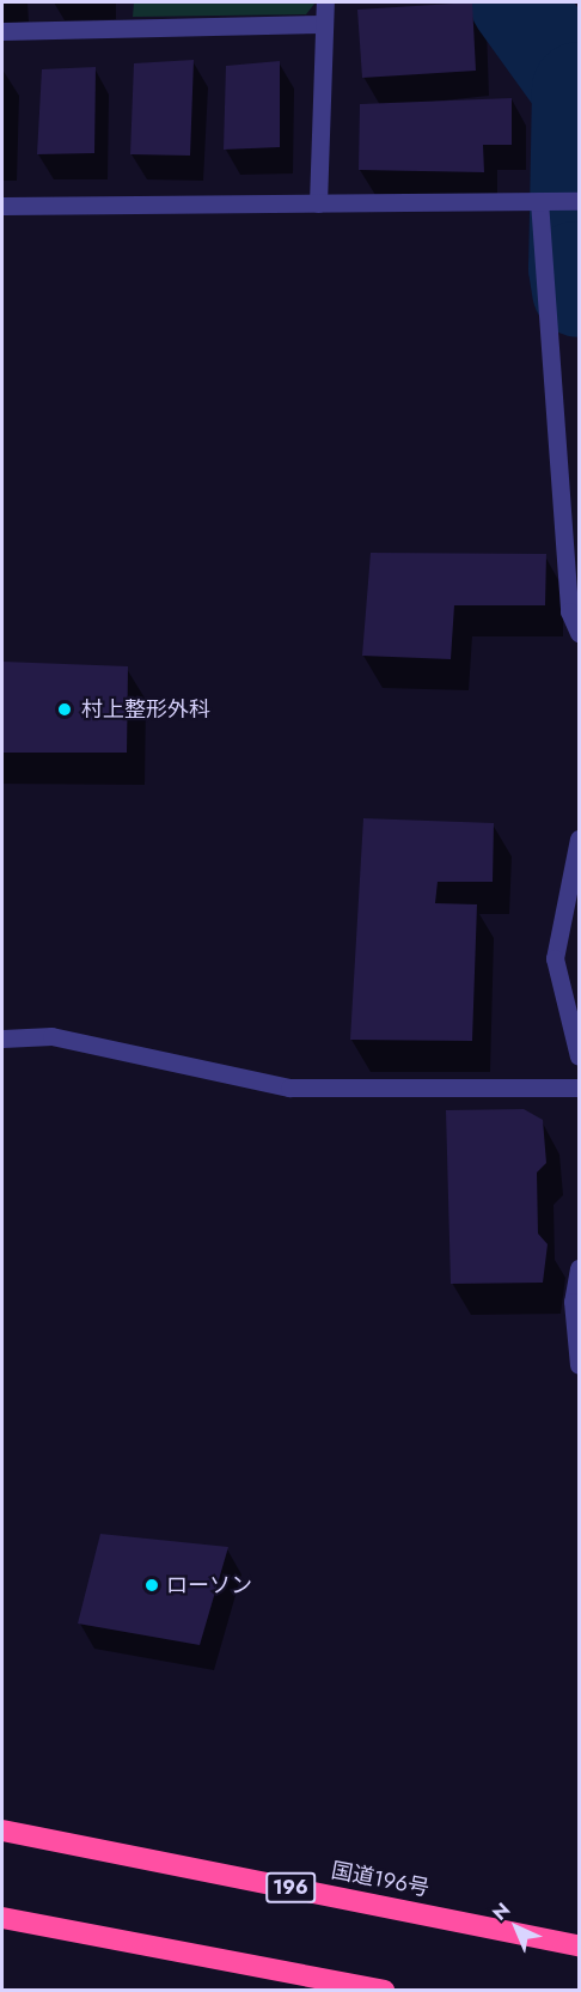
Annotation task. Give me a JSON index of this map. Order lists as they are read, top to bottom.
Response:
{
  "streets": {
    "highway": ["国道196号", "196"]
  },
  "places": ["村上整形外科", "ローソン"],
  "north": "top left"
}
